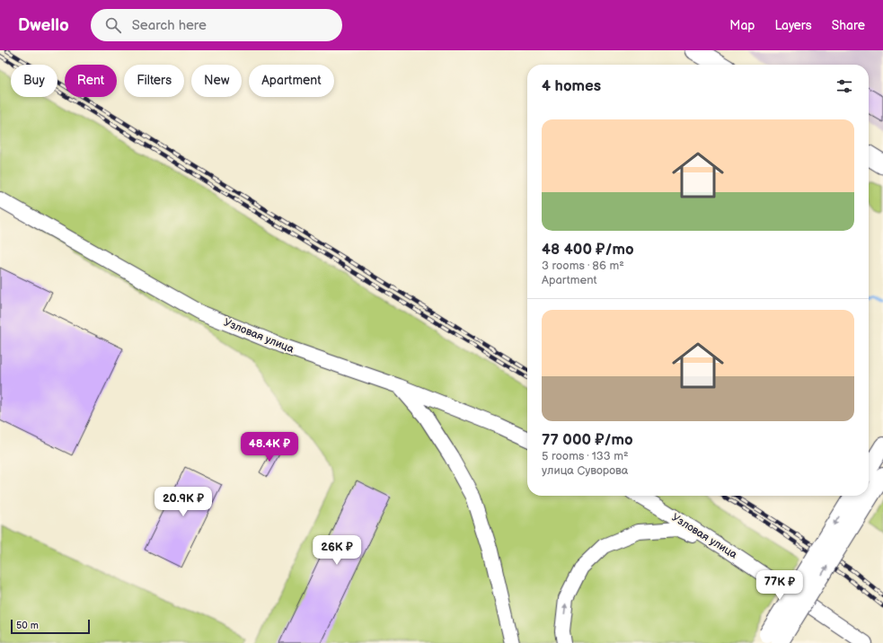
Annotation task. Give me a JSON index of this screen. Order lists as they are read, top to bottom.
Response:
{
  "streets": {
    "street": ["Узловая улица"]
  },
  "scale_bar": "50 m",
  "page": {
    "header": "Dwello",
    "search": "Search here",
    "nav": ["Map", "Layers", "Share"],
    "chip": [
      "Buy",
      "Rent",
      "Filters",
      "New",
      "Apartment"
    ],
    "heading": "4 homes",
    "list": [
      {
        "name": "48 400 ₽/mo",
        "note": "3 rooms · 86 m² · Apartment"
      },
      {
        "name": "77 000 ₽/mo",
        "note": "5 rooms · 133 m² · улица Суворова"
      }
    ],
    "price": [
      "48.4K ₽",
      "20.9K ₽",
      "26K ₽",
      "77K ₽"
    ],
    "scale": "50 m"
  }
}
